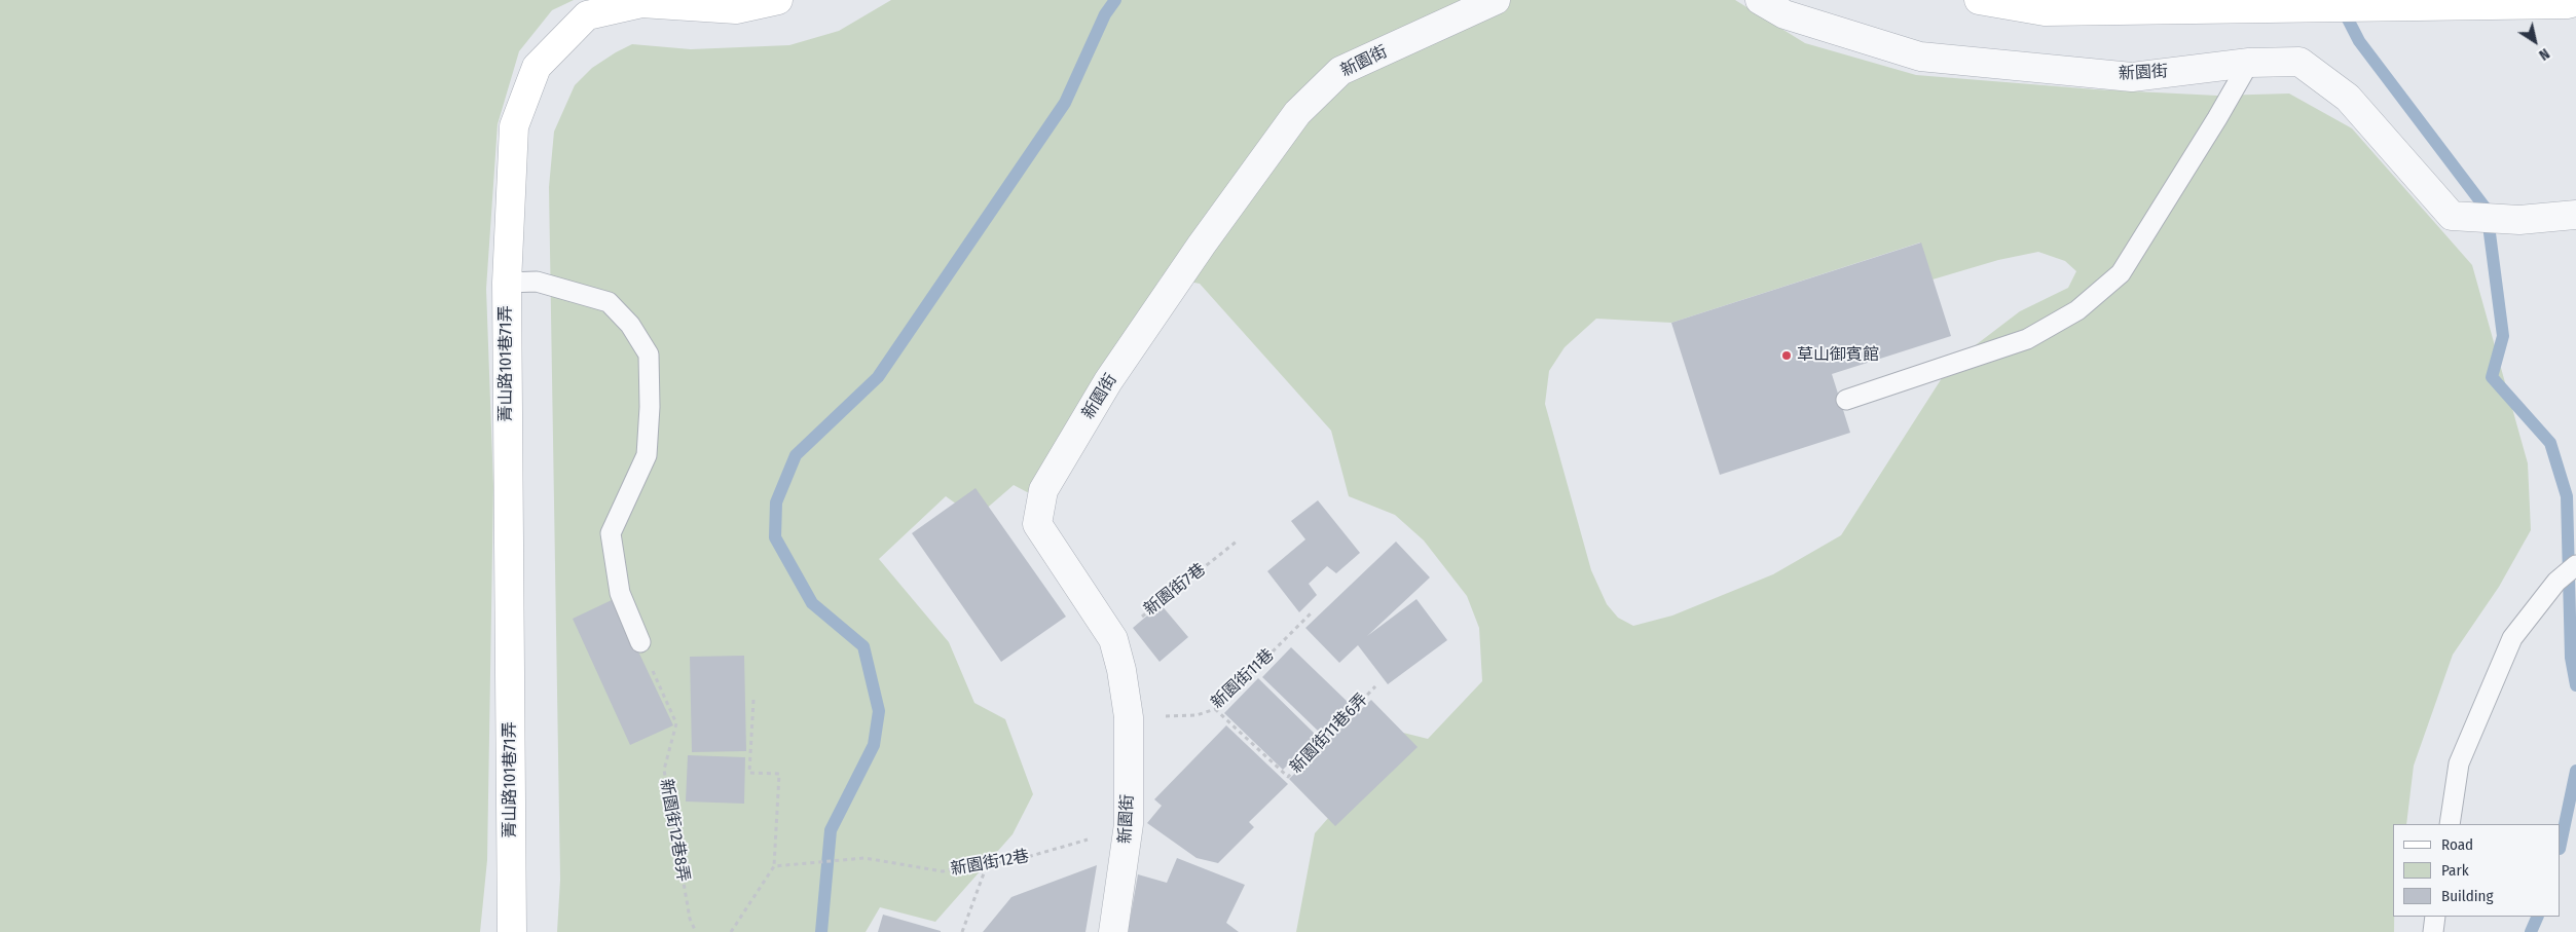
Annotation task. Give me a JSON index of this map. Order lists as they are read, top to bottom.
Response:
{
  "streets": {
    "street": ["新園街", "菁山路101巷71弄"],
    "path": [
      "新園街7巷",
      "新園街11巷",
      "新園街11巷6弄",
      "新園街12巷8弄",
      "新園街12巷"
    ]
  },
  "crossings": [
    ["新園街", "新園街7巷"],
    ["新園街", "新園街11巷"],
    ["新園街", "新園街12巷"],
    ["新園街11巷", "新園街11巷6弄"]
  ],
  "places": ["草山御賓館"],
  "legend": ["Road", "Park", "Building"],
  "north": "bottom right"
}
